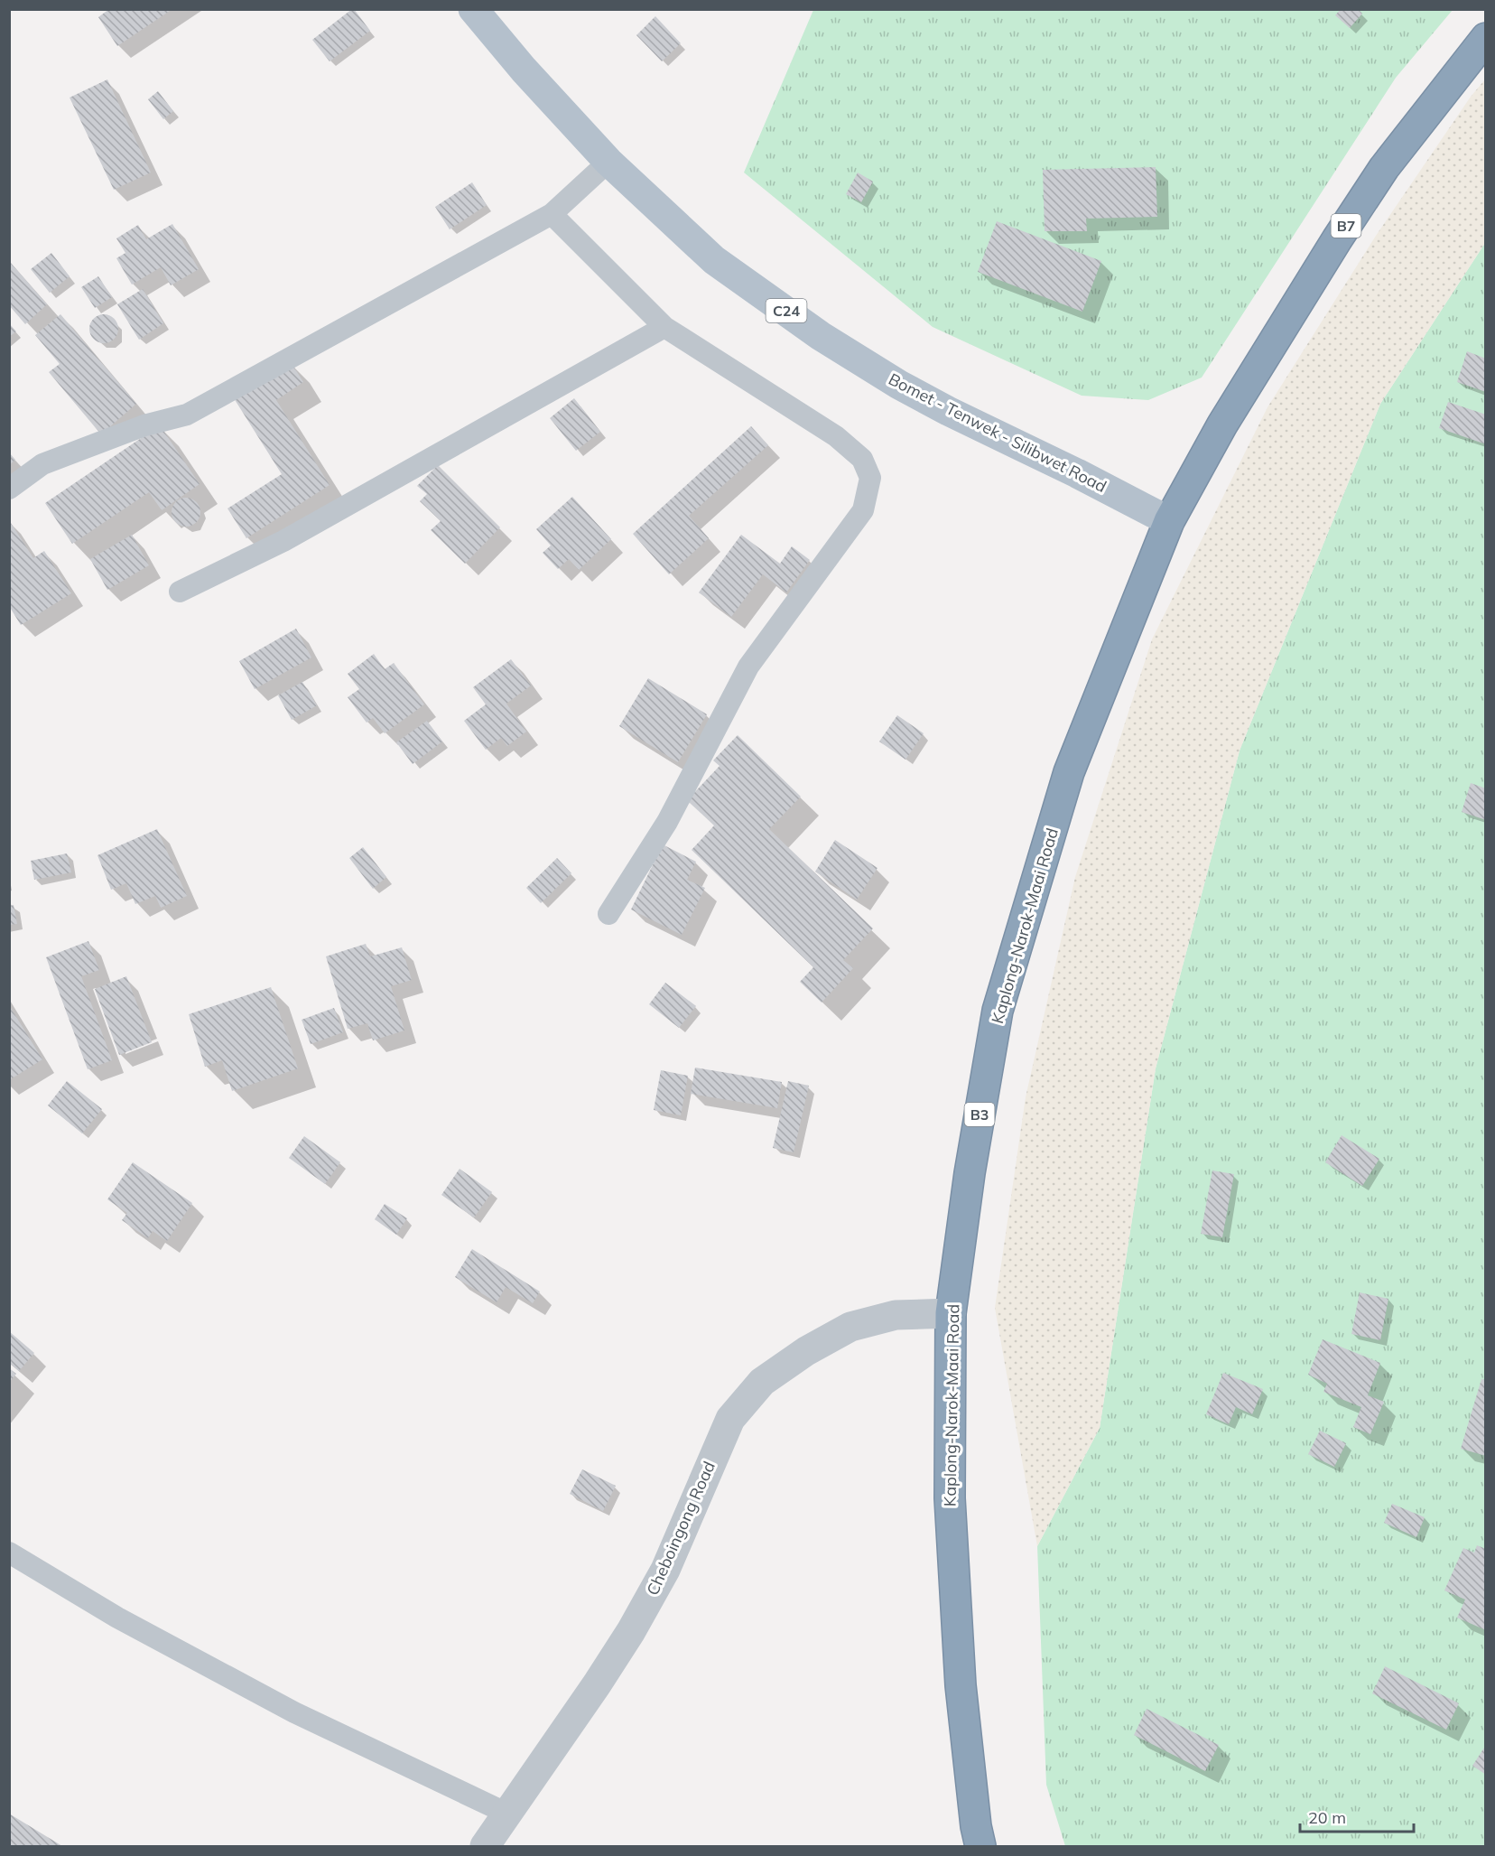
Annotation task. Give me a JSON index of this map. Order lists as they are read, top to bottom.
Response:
{
  "streets": {
    "highway": ["B7", "Kaplong-Narok-Maai Road", "B3"],
    "main road": ["C24", "Bomet - Tenwek - Silibwet Road"],
    "street": ["Cheboingong Road"]
  },
  "crossings": [
    ["B7", "Kaplong-Narok-Maai Road"],
    ["Bomet - Tenwek - Silibwet Road", "Kaplong-Narok-Maai Road"],
    ["Kaplong-Narok-Maai Road", "Cheboingong Road"]
  ],
  "scale_bar": "20 m"
}
